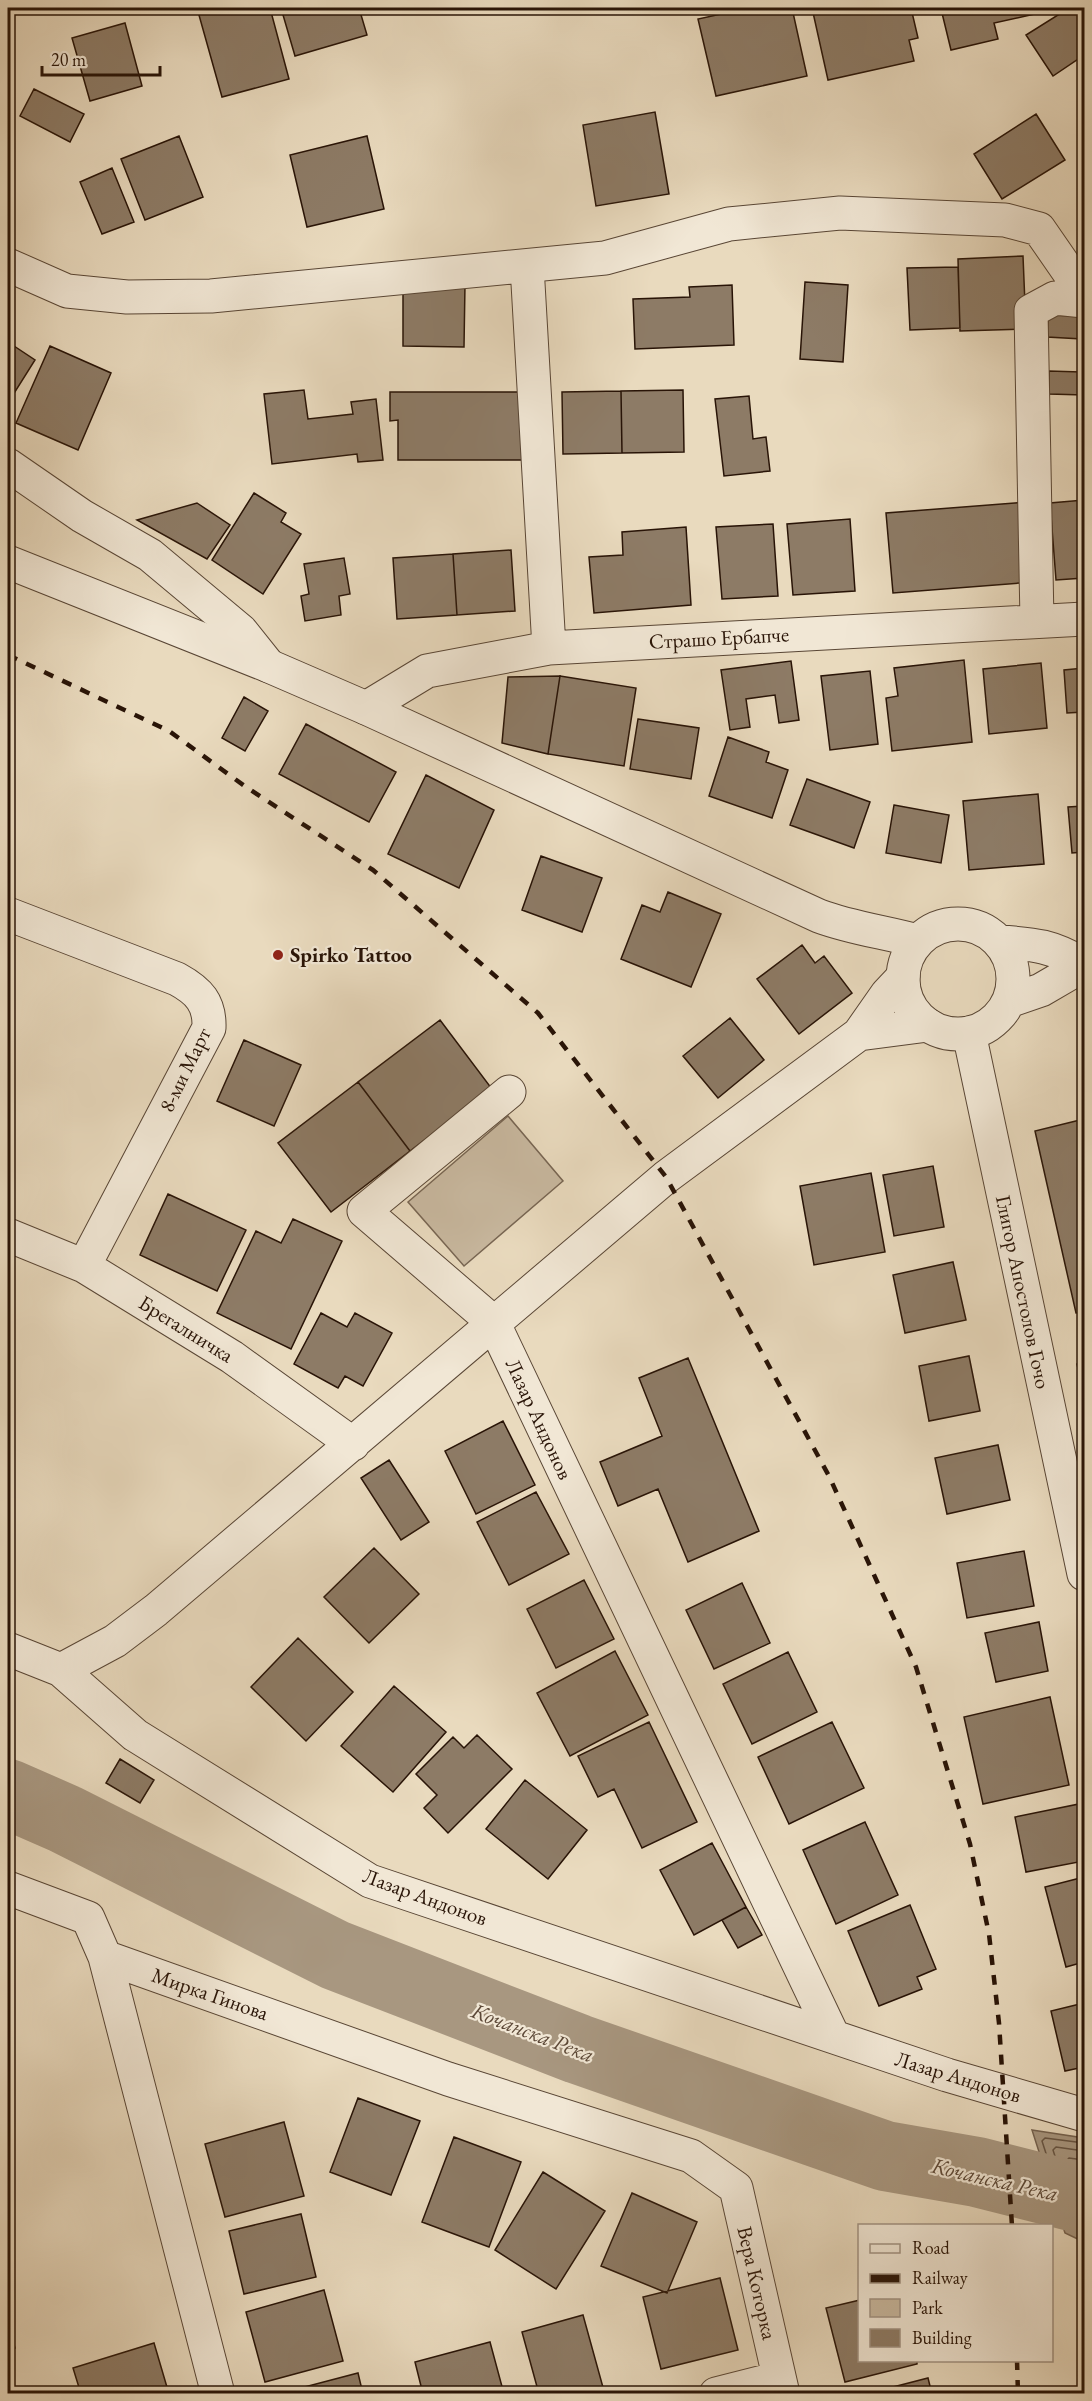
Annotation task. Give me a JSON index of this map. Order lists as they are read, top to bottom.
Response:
{
  "streets": {
    "street": [
      "Страшо Ербапче",
      "8-ми Март",
      "Глигор Апостолов Гочо",
      "Брегалничка",
      "Лазар Андонов",
      "Мирка Гинова",
      "Вера Которка"
    ]
  },
  "crossings": [
    ["8-ми Март", "Брегалничка"],
    ["Мирка Гинова", "Вера Которка"]
  ],
  "water": ["Кочанска Река"],
  "places": ["Spirko Tattoo"],
  "legend": [
    "Road",
    "Railway",
    "Park",
    "Building"
  ],
  "scale_bar": "20 m"
}
